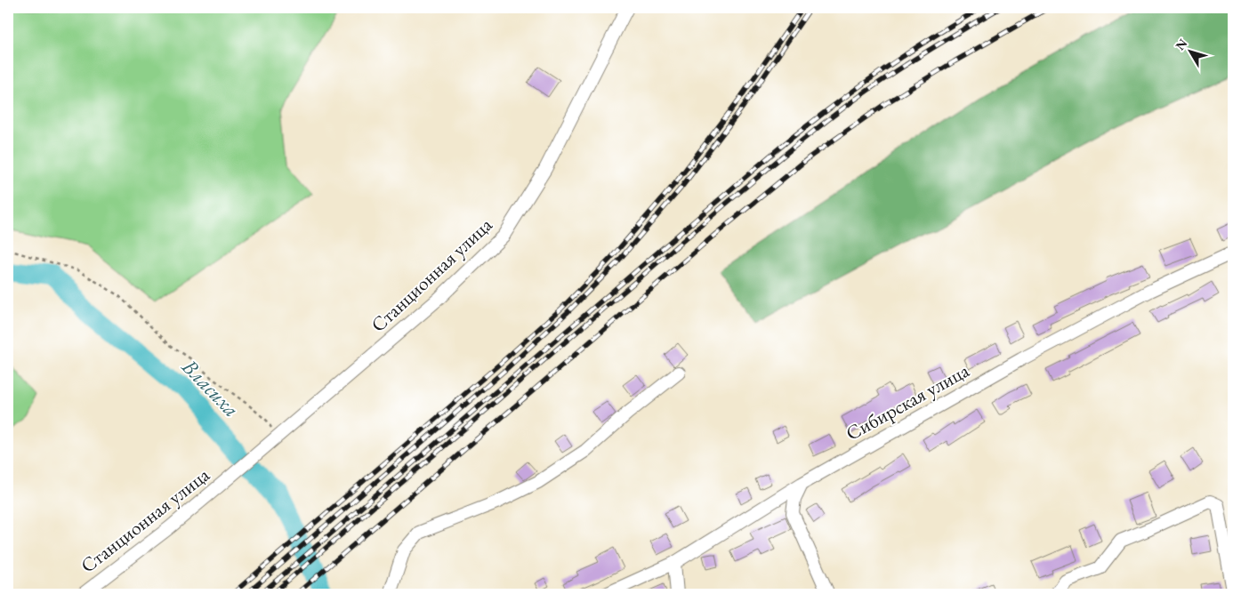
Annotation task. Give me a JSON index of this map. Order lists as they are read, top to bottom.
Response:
{
  "streets": {
    "street": ["Станционная улица", "Сибирская улица"]
  },
  "water": ["Власиха"],
  "north": "top left"
}
